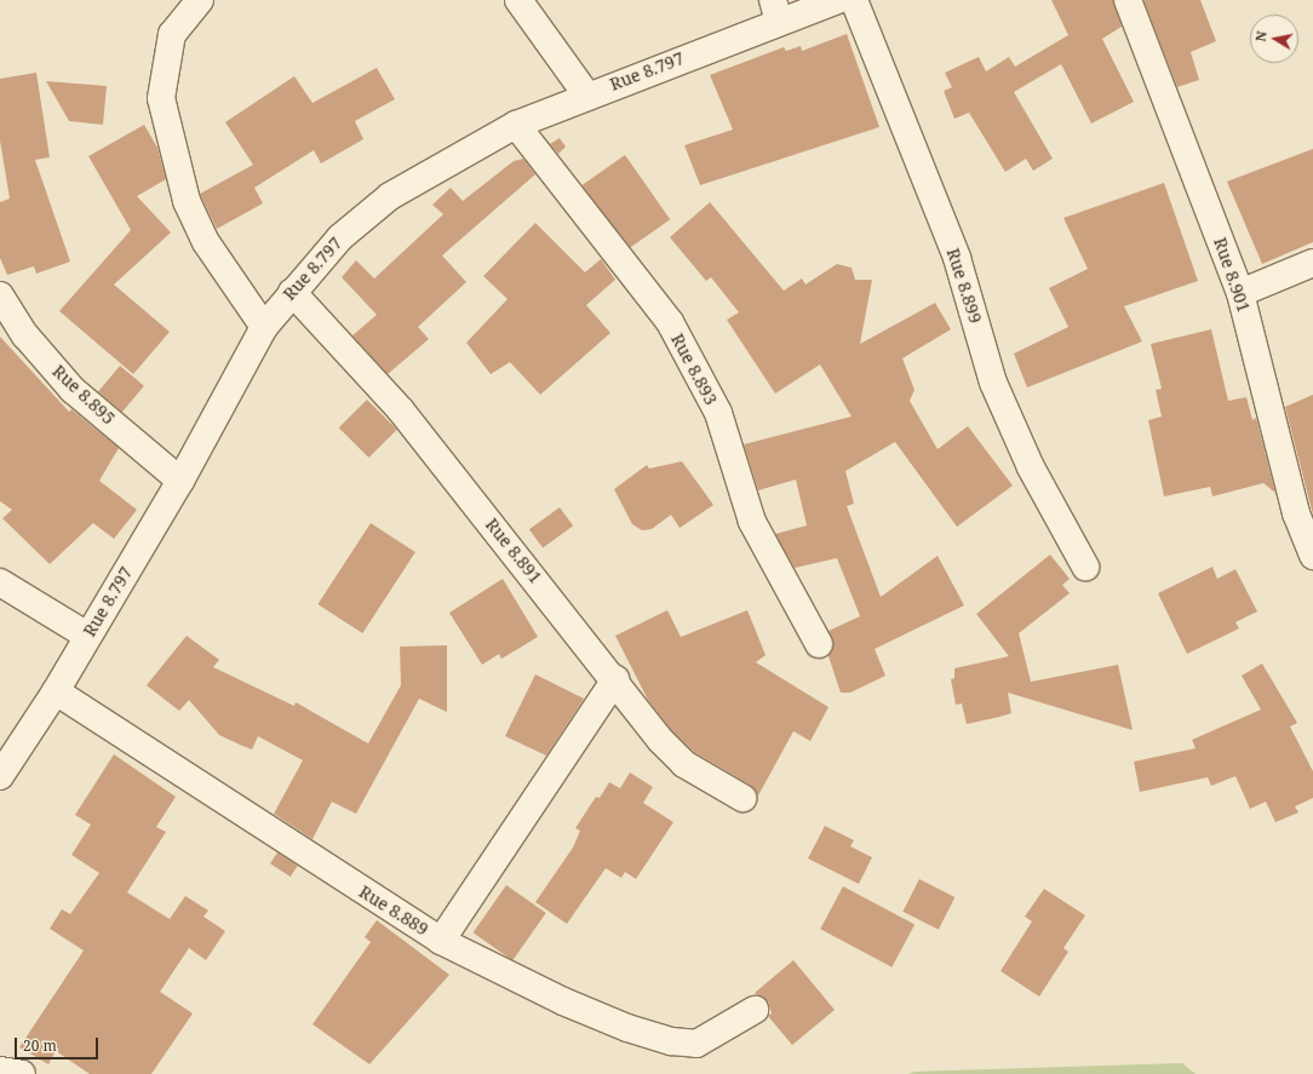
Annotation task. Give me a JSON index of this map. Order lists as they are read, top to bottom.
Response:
{
  "streets": {
    "street": [
      "Rue 8.797",
      "Rue 8.901",
      "Rue 8.899",
      "Rue 8.893",
      "Rue 8.895",
      "Rue 8.891",
      "Rue 8.889"
    ]
  },
  "crossings": [
    ["Rue 8.797", "Rue 8.893"],
    ["Rue 8.797", "Rue 8.895"],
    ["Rue 8.797", "Rue 8.891"],
    ["Rue 8.797", "Rue 8.889"]
  ],
  "scale_bar": "20 m",
  "north": "left"
}
